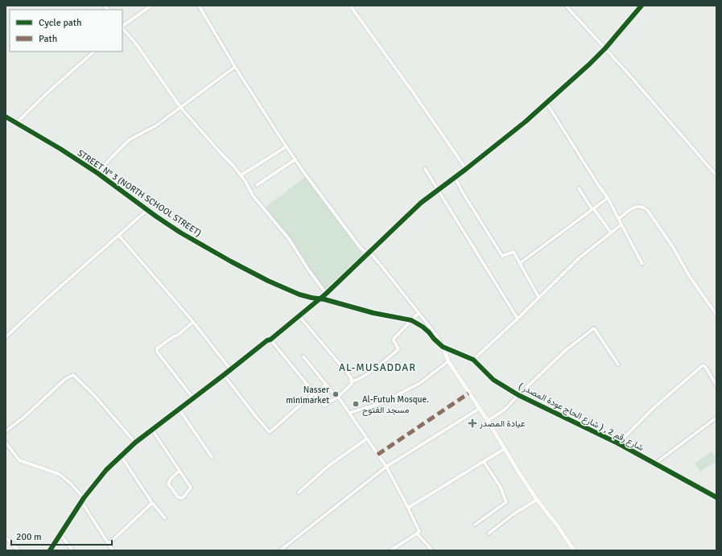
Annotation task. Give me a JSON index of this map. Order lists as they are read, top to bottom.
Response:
{
  "streets": {
    "street": ["STREET N° 3 (NORTH SCHOOL STREET)", "شارع رقم 2 , ( شارع الحاج عودة المصدر )"]
  },
  "crossings": [
    ["STREET N° 3 (NORTH SCHOOL STREET)", "شارع رقم 2 , ( شارع الحاج عودة المصدر )"]
  ],
  "districts": ["AL-MUSADDAR"],
  "places": {
    "other": ["Nasser minimarket", "Al-Futuh Mosque. مسجد الفتوح"],
    "health": ["عيادة المصدر"]
  },
  "legend": ["Cycle path", "Path"],
  "scale_bar": "200 m"
}
